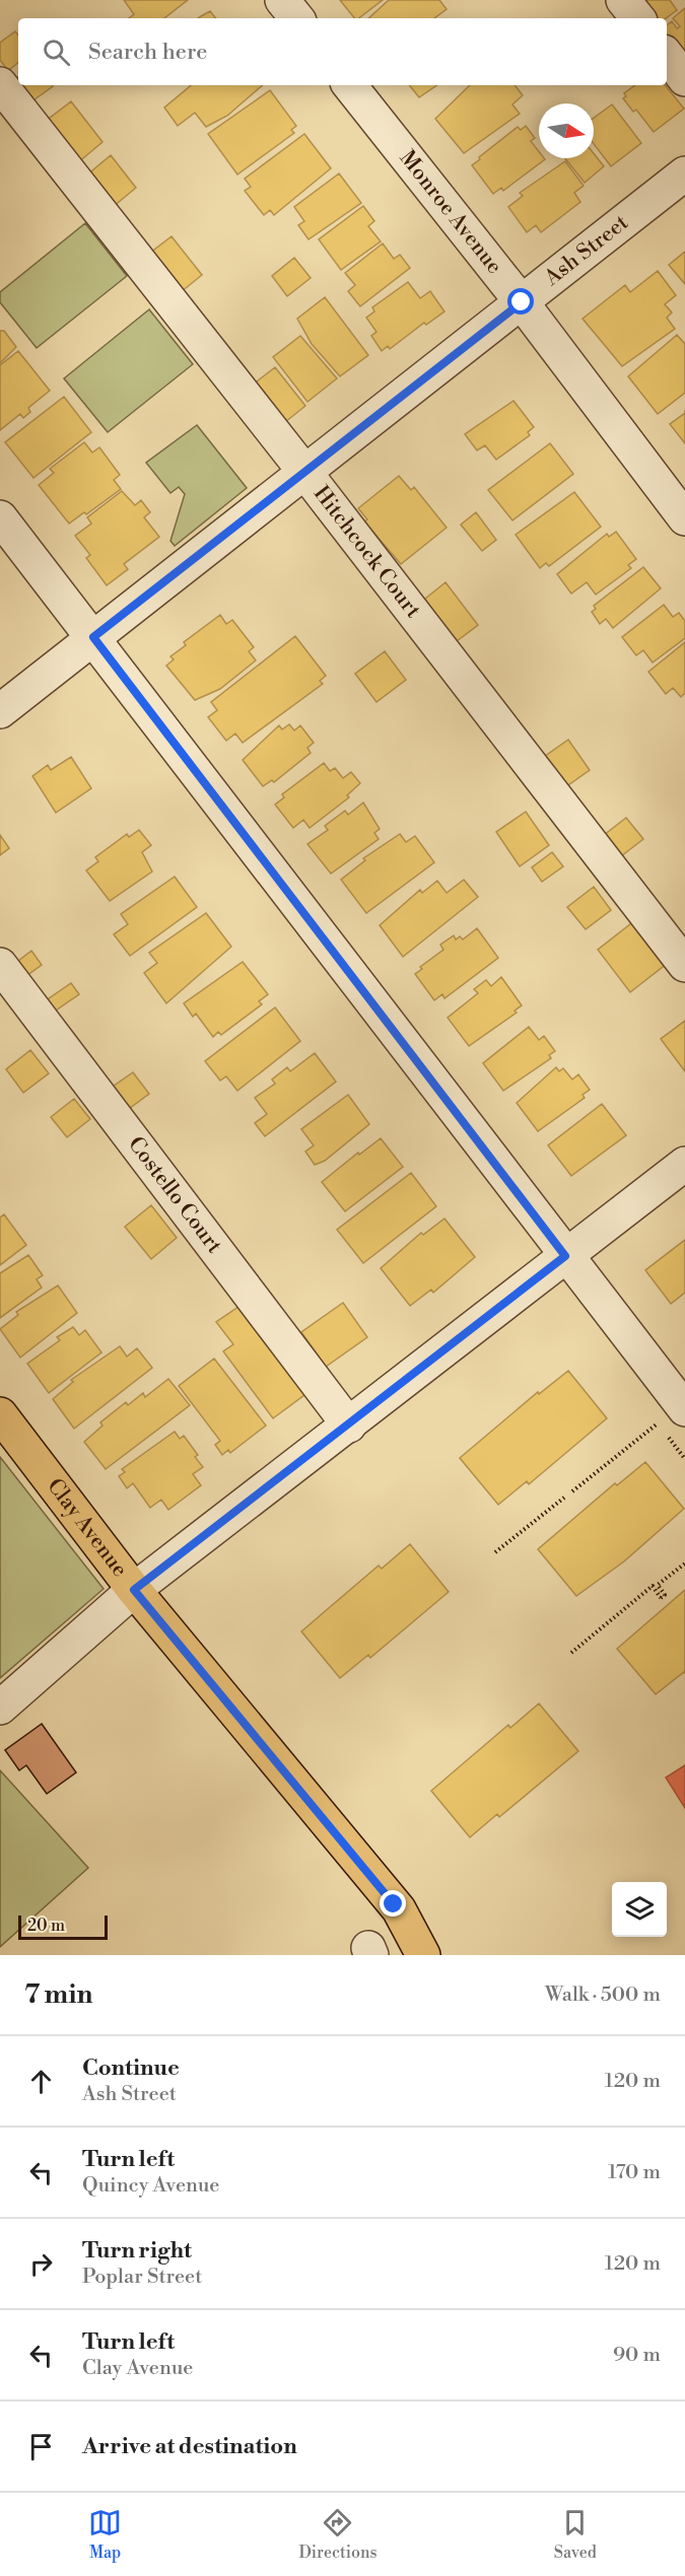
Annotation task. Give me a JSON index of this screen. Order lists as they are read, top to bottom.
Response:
{
  "streets": {
    "main road": ["Clay Avenue"],
    "street": [
      "Monroe Avenue",
      "Ash Street",
      "Hitchcock Court",
      "Costello Court"
    ]
  },
  "crossings": [
    ["Monroe Avenue", "Ash Street"],
    ["Ash Street", "Hitchcock Court"]
  ],
  "scale_bar": "20 m",
  "north": "right",
  "page": {
    "search": "Search here",
    "scale": "20 m",
    "heading": ["7 min", "Walk · 500 m"],
    "list": [
      ["Continue", "Ash Street", "120 m"],
      ["Turn left", "Quincy Avenue", "170 m"],
      ["Turn right", "Poplar Street", "120 m"],
      ["Turn left", "Clay Avenue", "90 m"],
      "Arrive at destination"
    ],
    "nav": ["Map", "Directions", "Saved"]
  }
}
